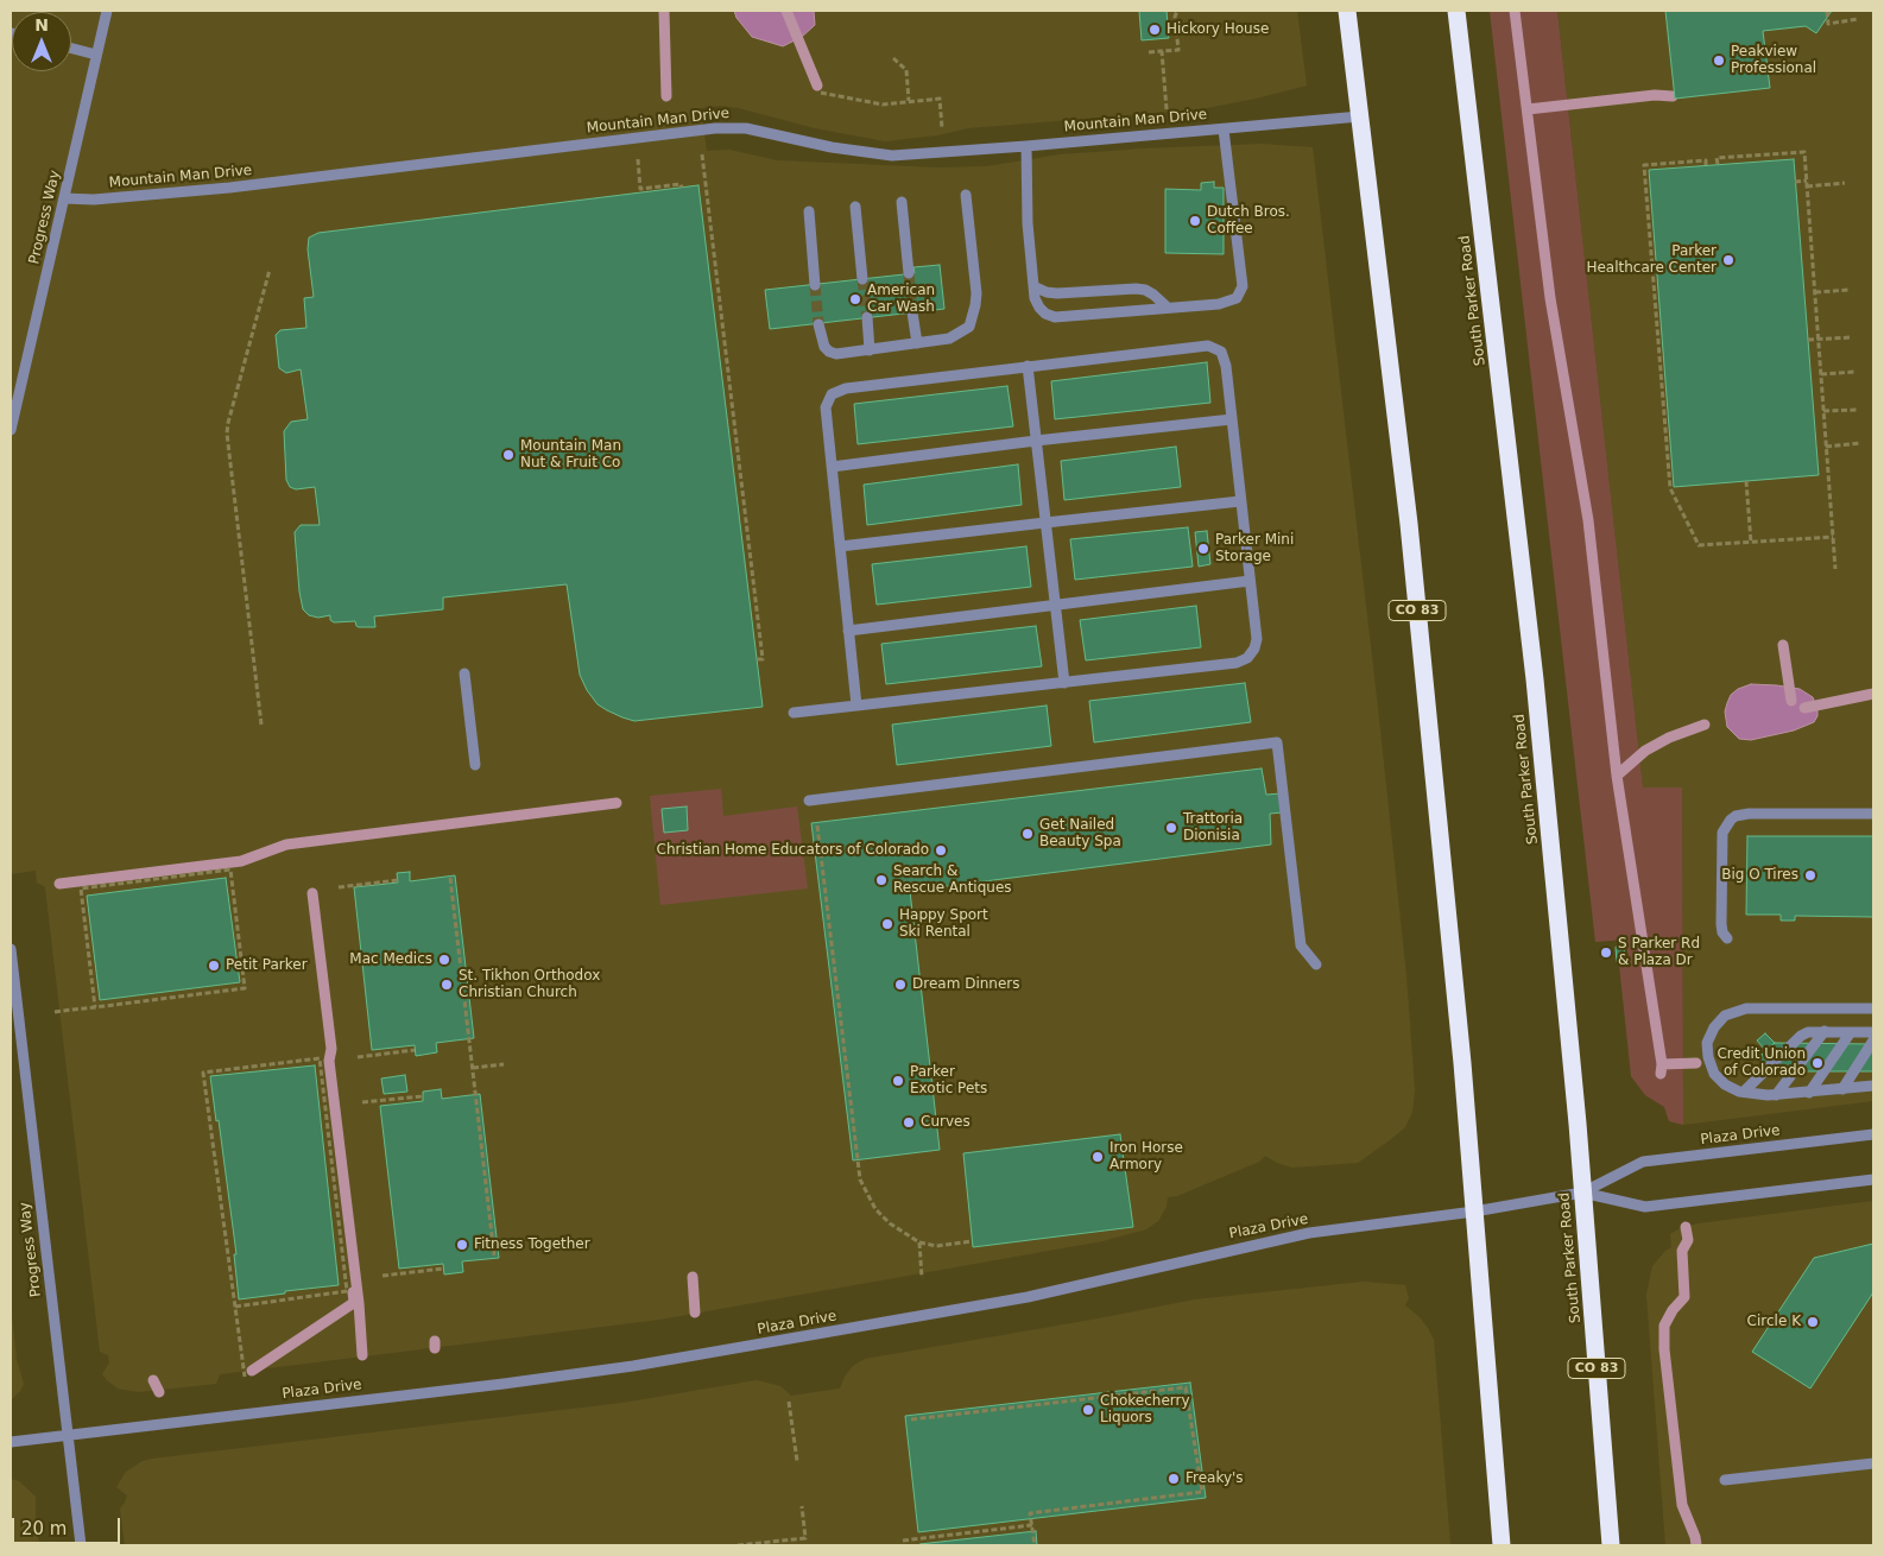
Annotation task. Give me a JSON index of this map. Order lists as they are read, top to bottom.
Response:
{
  "streets": {
    "highway": ["South Parker Road", "CO 83"],
    "street": ["Mountain Man Drive", "Progress Way", "Plaza Drive"]
  },
  "crossings": [
    ["Mountain Man Drive", "Progress Way"],
    ["Mountain Man Drive", "CO 83"],
    ["Progress Way", "Plaza Drive"],
    ["South Parker Road", "Plaza Drive"],
    ["CO 83", "Plaza Drive"]
  ],
  "places": [
    "Hickory House",
    "Peakview Professional",
    "Dutch Bros. Coffee",
    "Parker Healthcare Center",
    "American Car Wash",
    "Mountain Man Nut & Fruit Co",
    "Parker Mini Storage",
    "Trattoria Dionisia",
    "Get Nailed Beauty Spa",
    "Christian Home Educators of Colorado",
    "Big O Tires",
    "Search & Rescue Antiques",
    "Happy Sport Ski Rental",
    "S Parker Rd & Plaza Dr",
    "Mac Medics",
    "Petit Parker",
    "St. Tikhon Orthodox Christian Church",
    "Dream Dinners",
    "Credit Union of Colorado",
    "Parker Exotic Pets",
    "Curves",
    "Iron Horse Armory",
    "Fitness Together",
    "Circle K",
    "Chokecherry Liquors",
    "Freaky's"
  ],
  "scale_bar": "20 m",
  "north": "top"
}
